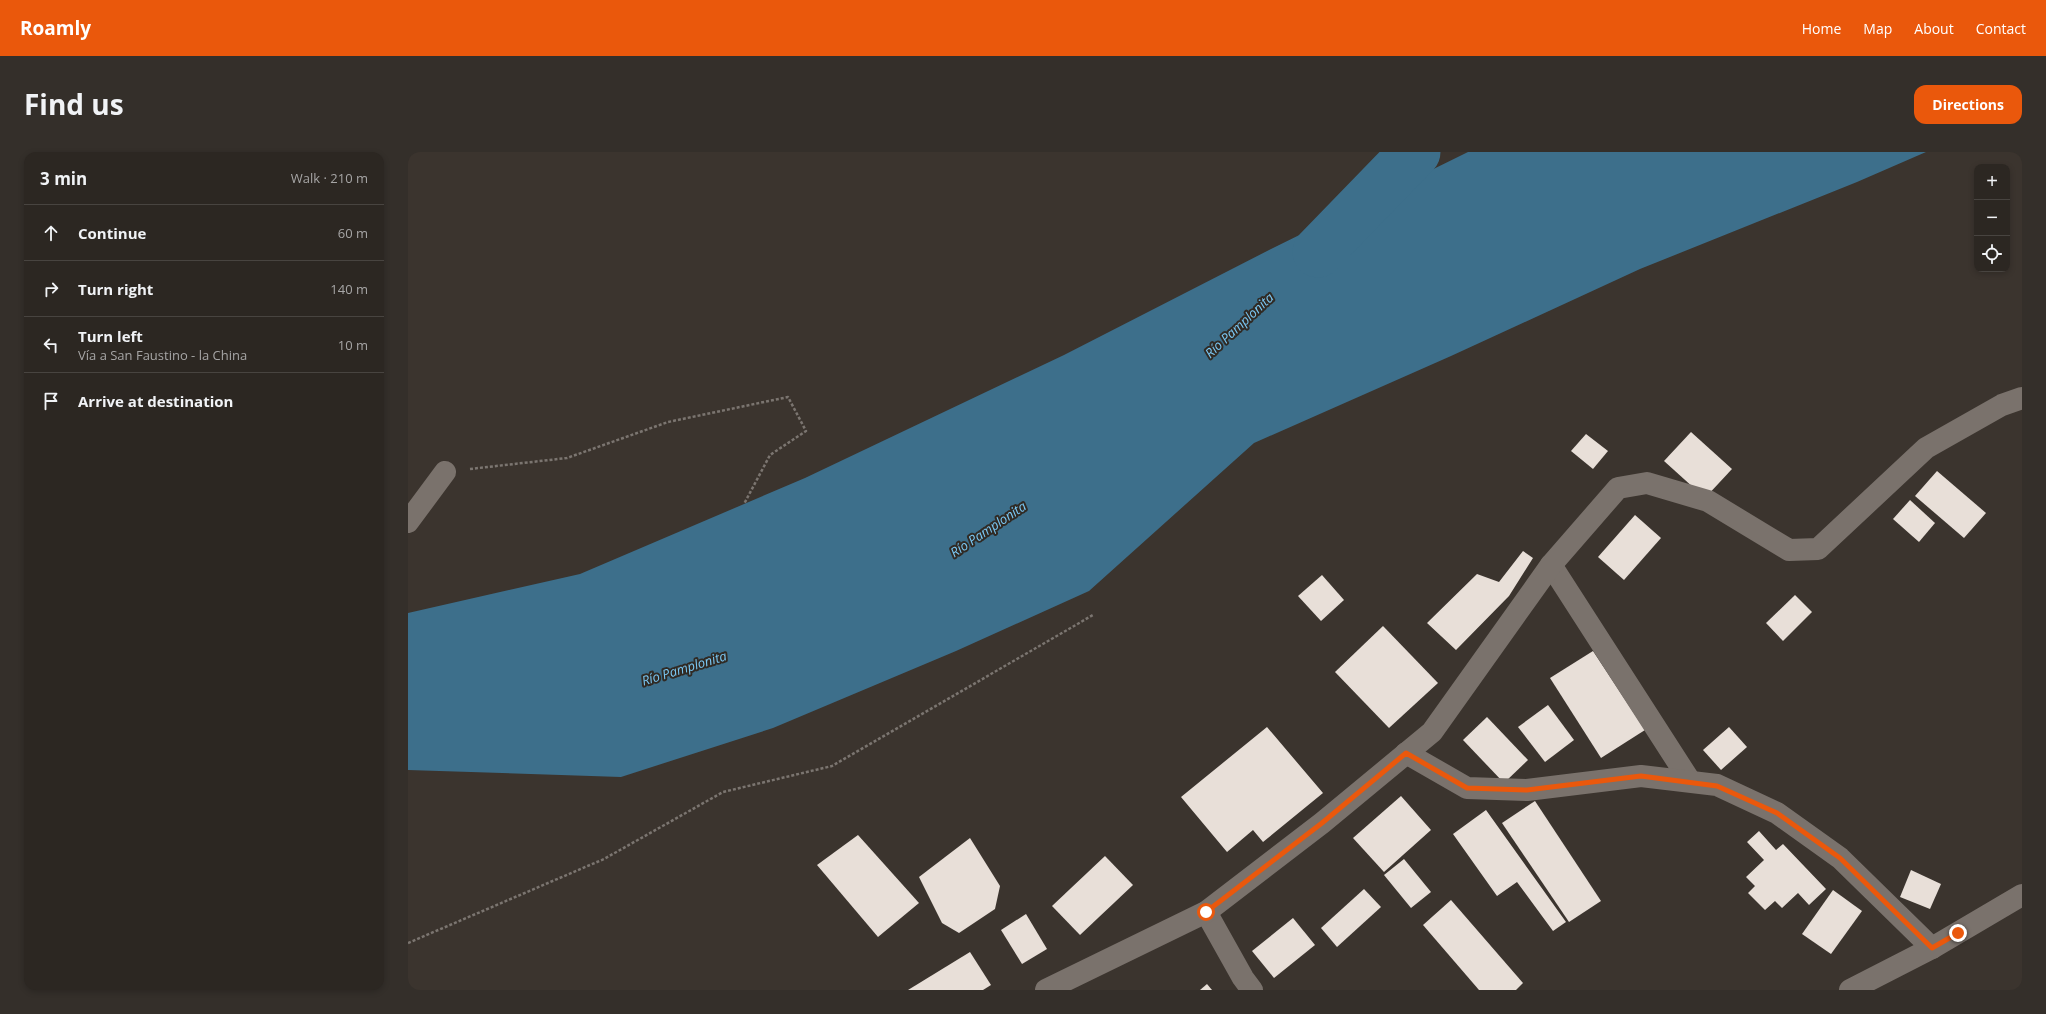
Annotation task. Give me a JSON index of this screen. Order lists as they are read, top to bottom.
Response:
{
  "water": ["Río Pamplonita"],
  "page": {
    "header": "Roamly",
    "nav": [
      "Home",
      "Map",
      "About",
      "Contact"
    ],
    "title": "Find us",
    "buttons": "Directions",
    "heading": ["3 min", "Walk · 210 m"],
    "map_buttons": ["+", "−"],
    "list": [
      ["Continue", "60 m"],
      ["Turn right", "140 m"],
      ["Turn left", "Vía a San Faustino - la China", "10 m"],
      "Arrive at destination"
    ]
  }
}
